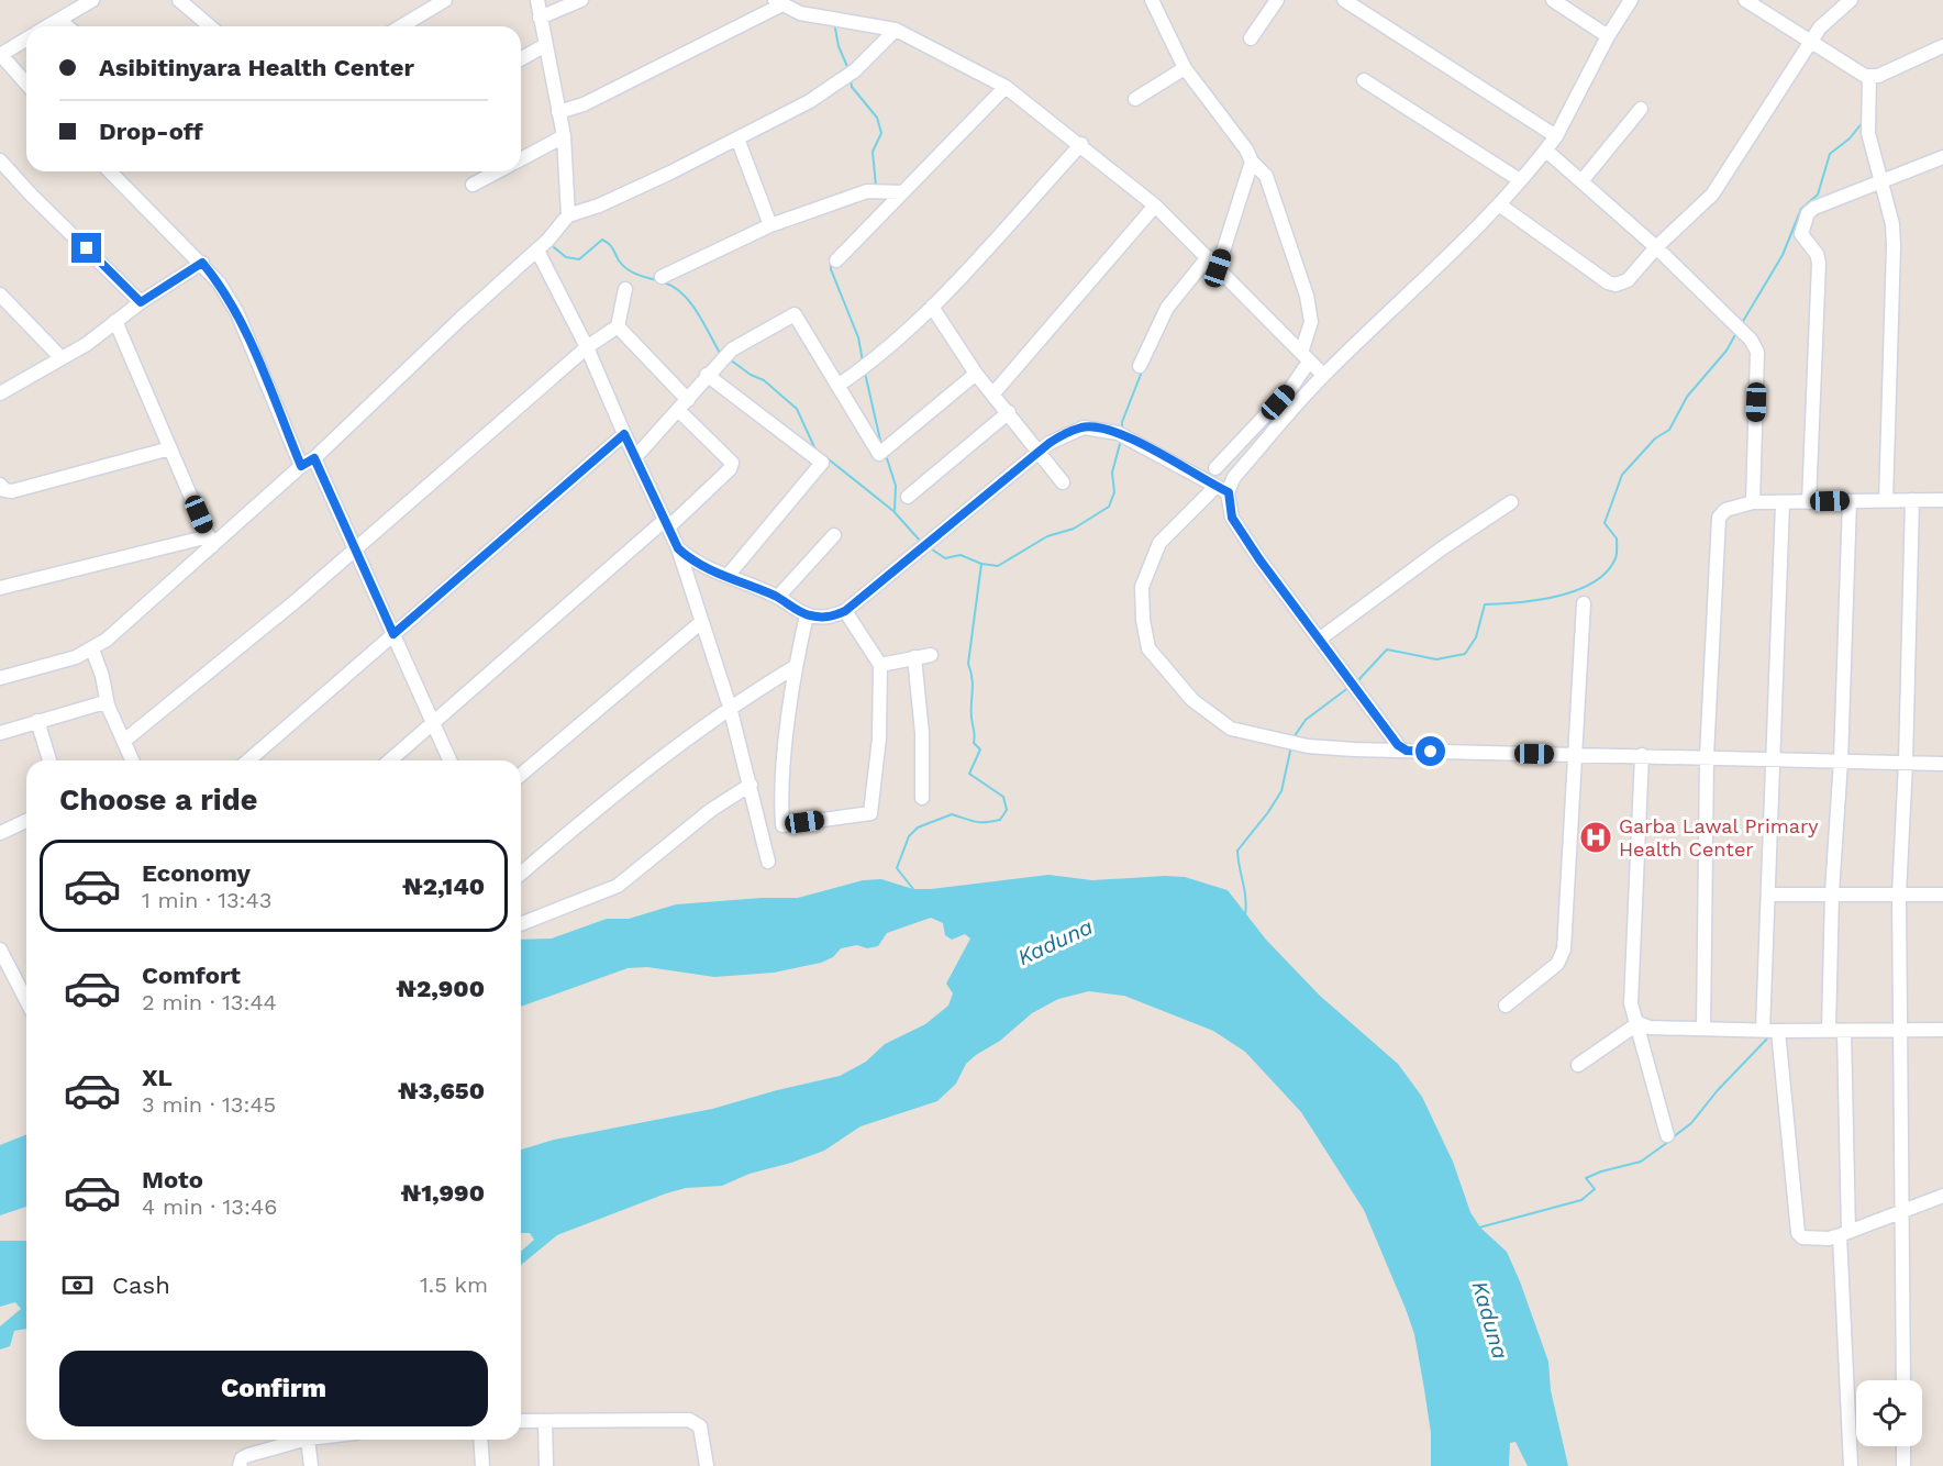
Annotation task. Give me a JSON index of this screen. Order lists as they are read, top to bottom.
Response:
{
  "water": ["Kaduna"],
  "places": {
    "hospital": ["Garba Lawal Primary Health Center"]
  },
  "page": {
    "banner": ["Asibitinyara Health Center", "Drop-off"],
    "heading": "Choose a ride",
    "list": [
      {
        "name": "Economy",
        "note": "1 min · 13:43",
        "value": "₦2,140"
      },
      {
        "name": "Comfort",
        "note": "2 min · 13:44",
        "value": "₦2,900"
      },
      {
        "name": "XL",
        "note": "3 min · 13:45",
        "value": "₦3,650"
      },
      {
        "name": "Moto",
        "note": "4 min · 13:46",
        "value": "₦1,990"
      }
    ],
    "pay": ["Cash", "1.5 km"],
    "buttons": "Confirm"
  }
}
